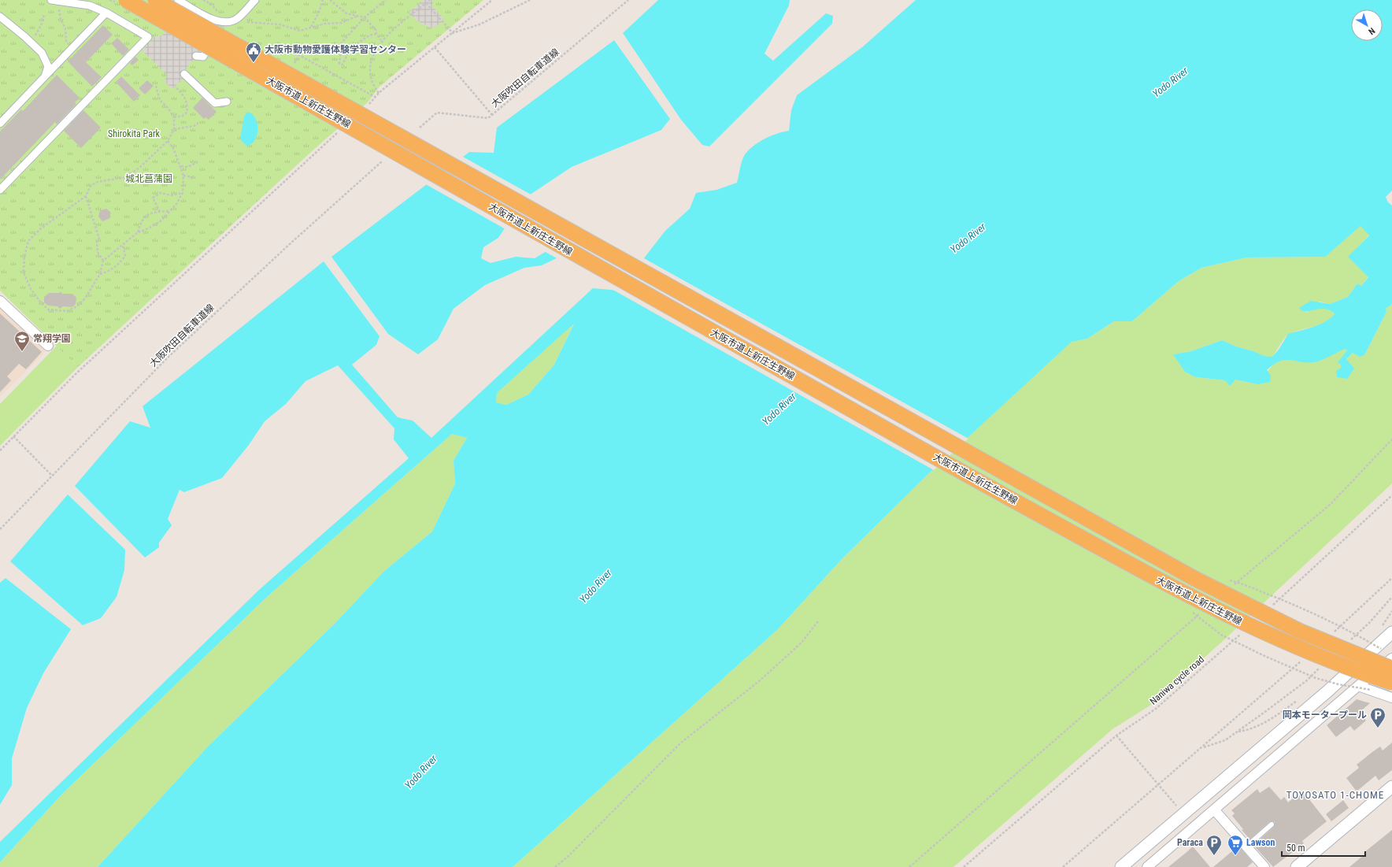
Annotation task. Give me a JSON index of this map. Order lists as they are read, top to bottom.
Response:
{
  "streets": {
    "main road": ["大阪市道上新庄生野線"],
    "path": ["大阪吹田自転車道線", "Naniwa cycle road"]
  },
  "districts": ["TOYOSATO 1-CHOME"],
  "water": ["Yodo River"],
  "parks": ["Shirokita Park", "城北菖蒲園"],
  "places": {
    "public building": ["大阪市動物愛護体験学習センター"],
    "school or university": ["常翔学園"],
    "parking": ["岡本モータープール", "Paraca"],
    "supermarket": ["Lawson"]
  },
  "scale_bar": "50 m",
  "north": "bottom right"
}
